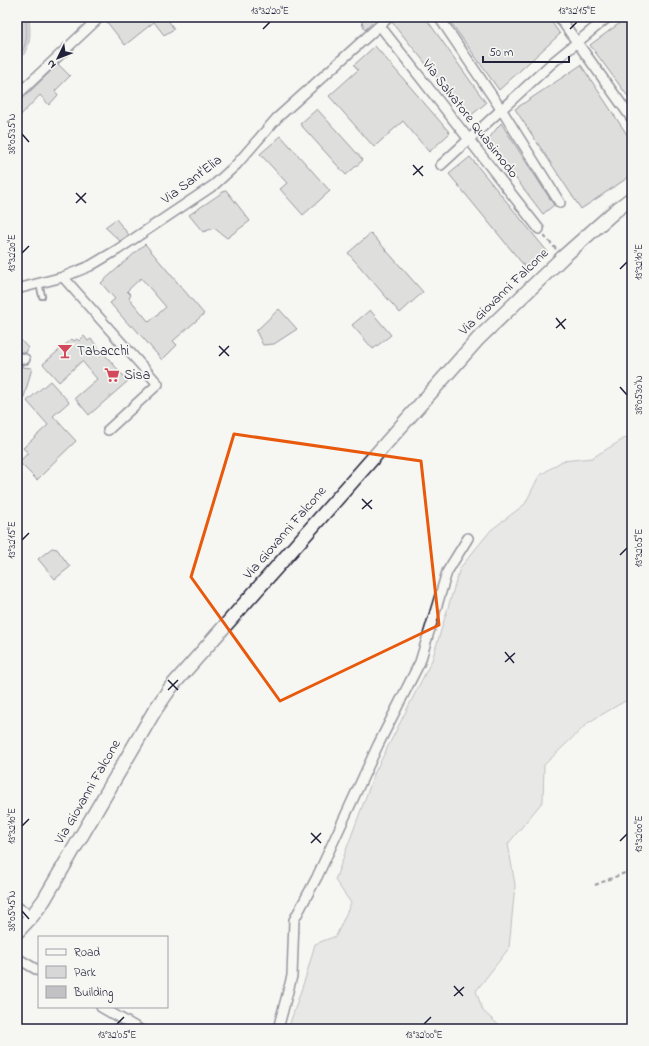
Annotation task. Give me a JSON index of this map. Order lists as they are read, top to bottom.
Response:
{
  "streets": {
    "street": ["Via Salvatore Quasimodo", "Via Sant'Elia", "Via Giovanni Falcone"]
  },
  "crossings": [
    ["Via Salvatore Quasimodo", "Via Sant'Elia"]
  ],
  "places": {
    "bar": ["Tabacchi"],
    "supermarket": ["Sisa"]
  },
  "legend": ["Road", "Park", "Building"],
  "scale_bar": "50 m",
  "north": "bottom left",
  "coordinates": [
    "13°32'20\"E",
    "13°32'15\"E",
    "38°05'35\"N",
    "13°32'10\"E",
    "38°05'30\"N",
    "13°32'05\"E",
    "13°32'00\"E",
    "38°05'45\"N"
  ]
}
